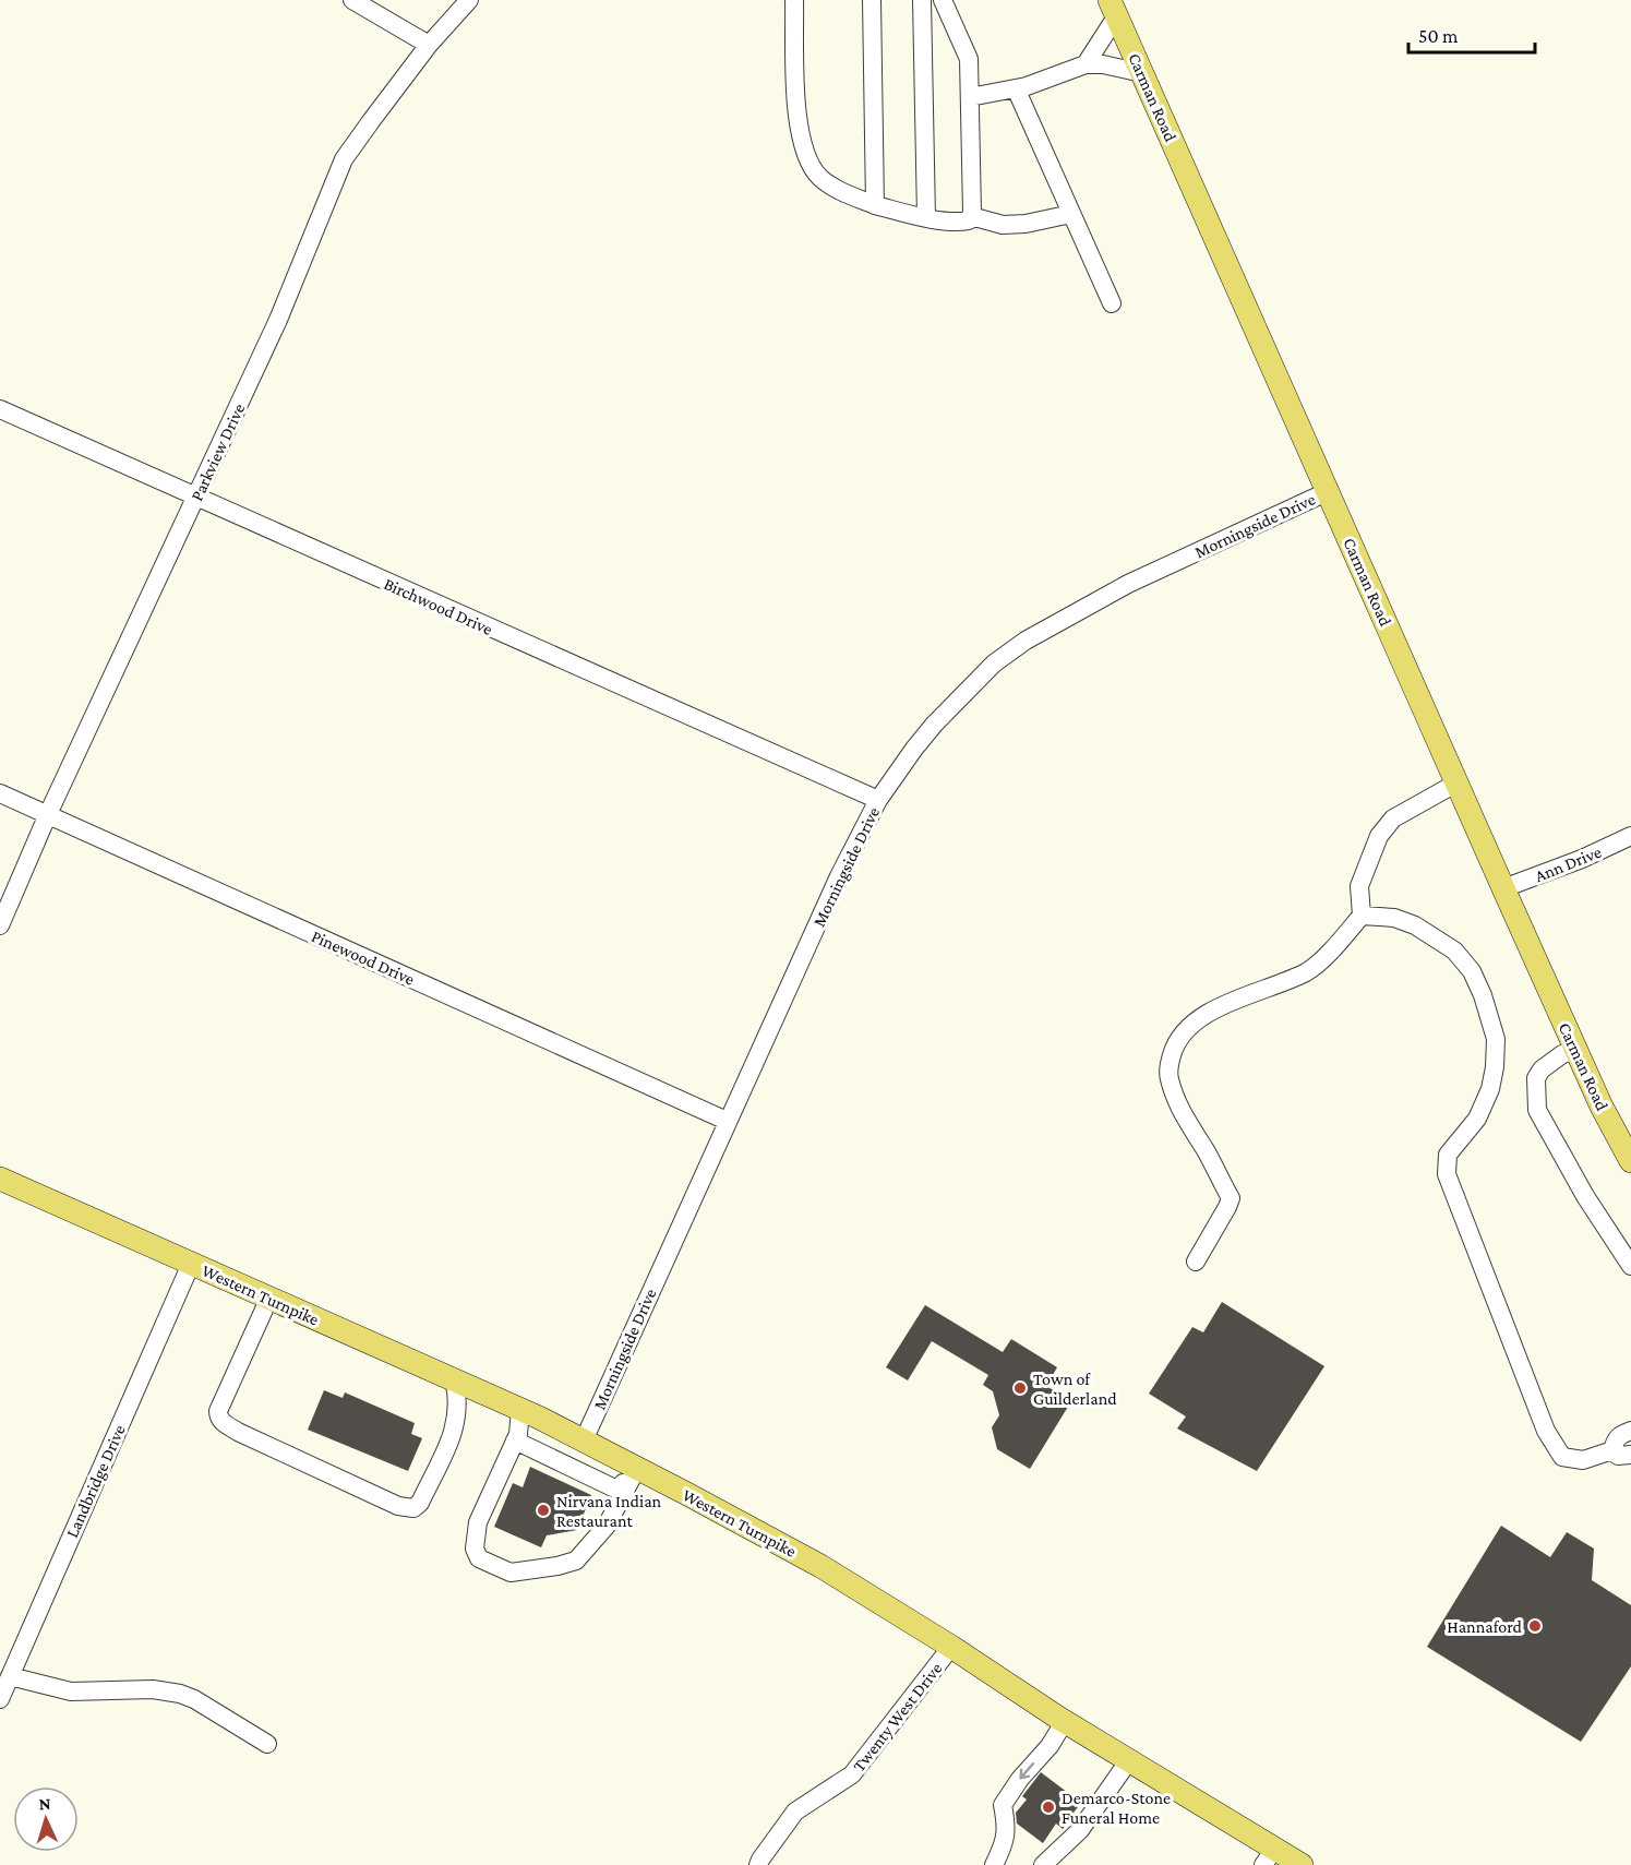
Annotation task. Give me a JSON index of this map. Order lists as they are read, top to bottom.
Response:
{
  "streets": {
    "main road": ["Carman Road", "Western Turnpike"],
    "street": [
      "Parkview Drive",
      "Morningside Drive",
      "Birchwood Drive",
      "Ann Drive",
      "Pinewood Drive",
      "Landbridge Drive",
      "Twenty West Drive"
    ]
  },
  "crossings": [
    ["Carman Road", "Morningside Drive"],
    ["Carman Road", "Ann Drive"],
    ["Parkview Drive", "Birchwood Drive"],
    ["Parkview Drive", "Pinewood Drive"],
    ["Morningside Drive", "Birchwood Drive"],
    ["Morningside Drive", "Pinewood Drive"],
    ["Morningside Drive", "Western Turnpike"],
    ["Western Turnpike", "Landbridge Drive"],
    ["Western Turnpike", "Twenty West Drive"]
  ],
  "places": [
    "Town of Guilderland",
    "Nirvana Indian Restaurant",
    "Hannaford",
    "Demarco-Stone Funeral Home"
  ],
  "scale_bar": "50 m",
  "north": "top"
}
